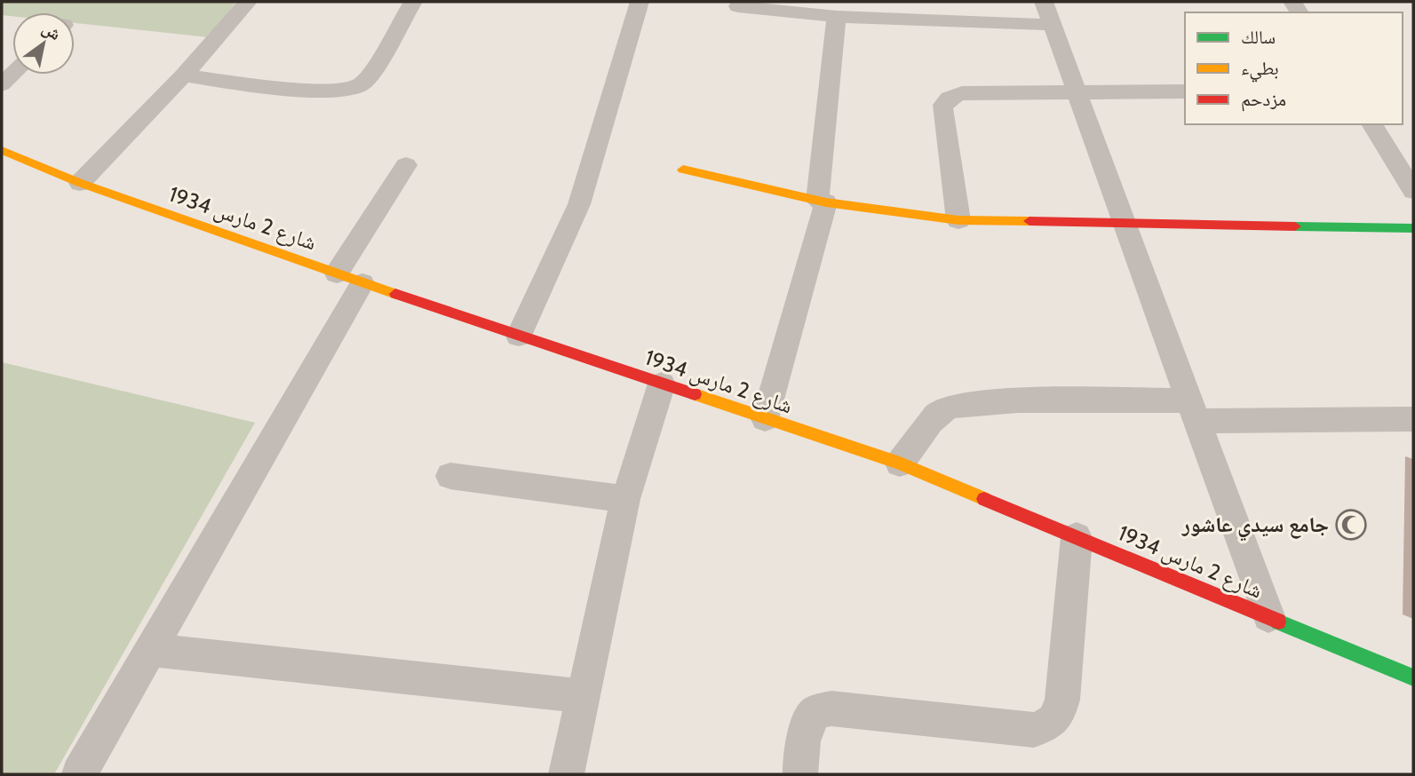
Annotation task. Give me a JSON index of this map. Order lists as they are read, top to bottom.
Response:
{
  "streets": {
    "street": ["شارع 2 مارس 1934"]
  },
  "places": {
    "mosque": ["جامع سيدي عاشور"]
  },
  "legend": ["سالك", "بطيء", "مزدحم"],
  "north": "top right"
}
